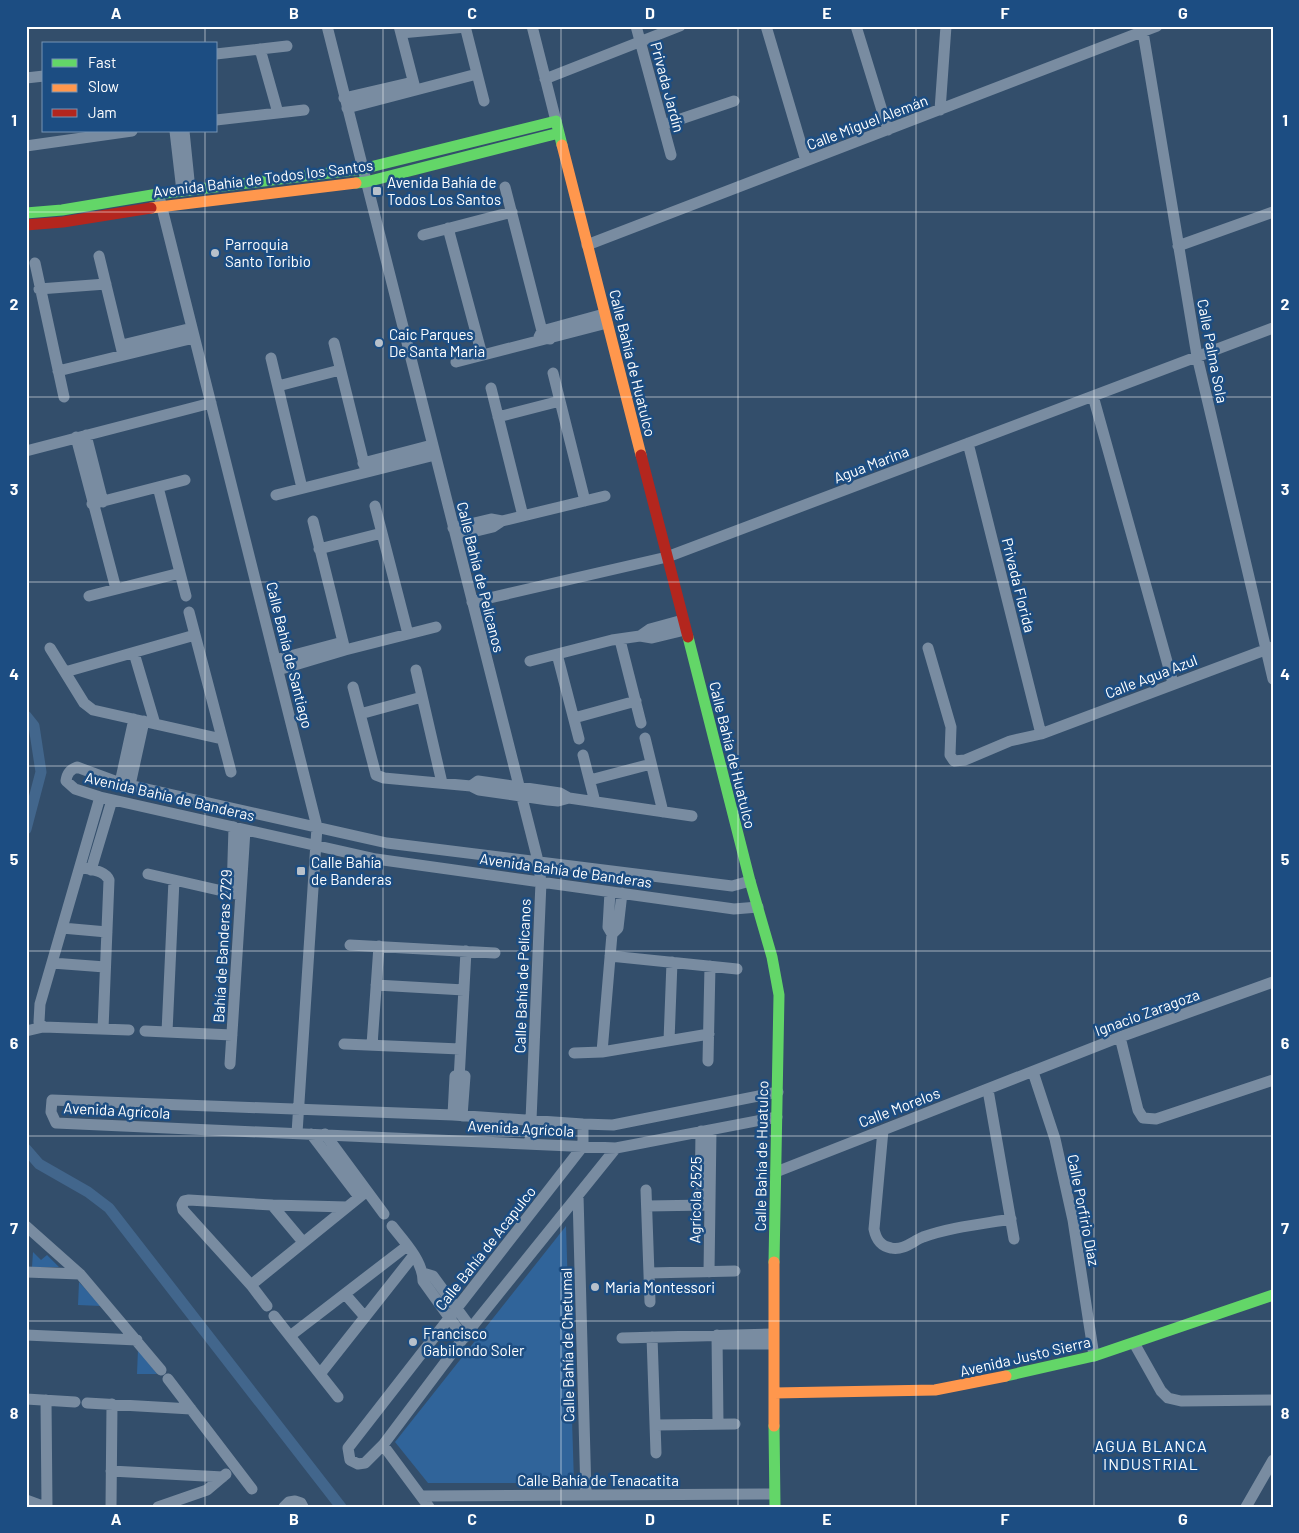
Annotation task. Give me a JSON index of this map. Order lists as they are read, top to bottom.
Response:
{
  "streets": {
    "street": [
      "Privada Jardín",
      "Calle Miguel Alemán",
      "Avenida Bahía de Todos los Santos",
      "Calle Palma Sola",
      "Calle Bahía de Huatulco",
      "Agua Marina",
      "Calle Bahía de Pelícanos",
      "Privada Florida",
      "Calle Bahía de Santiago",
      "Calle Agua Azul",
      "Avenida Bahía de Banderas",
      "Bahía de Banderas 2729",
      "Ignacio Zaragoza",
      "Calle Morelos",
      "Avenida Agrícola",
      "Agrícola 2525",
      "Calle Porfirio Díaz",
      "Calle Bahía de Acapulco",
      "Calle Bahía de Chetumal",
      "Avenida Justo Sierra",
      "Calle Bahía de Tenacatita"
    ]
  },
  "crossings": [
    ["Calle Miguel Alemán", "Calle Palma Sola"],
    ["Calle Miguel Alemán", "Calle Bahía de Huatulco"],
    ["Avenida Bahía de Todos los Santos", "Calle Bahía de Huatulco"],
    ["Avenida Bahía de Todos los Santos", "Calle Bahía de Pelícanos"],
    ["Avenida Bahía de Todos los Santos", "Calle Bahía de Santiago"],
    ["Calle Palma Sola", "Agua Marina"],
    ["Calle Palma Sola", "Calle Agua Azul"],
    ["Calle Bahía de Huatulco", "Agua Marina"],
    ["Calle Bahía de Huatulco", "Avenida Bahía de Banderas"],
    ["Calle Bahía de Huatulco", "Calle Morelos"],
    ["Calle Bahía de Huatulco", "Avenida Agrícola"],
    ["Calle Bahía de Huatulco", "Avenida Justo Sierra"],
    ["Calle Bahía de Huatulco", "Calle Bahía de Tenacatita"],
    ["Agua Marina", "Calle Bahía de Pelícanos"],
    ["Agua Marina", "Privada Florida"],
    ["Calle Bahía de Pelícanos", "Avenida Bahía de Banderas"],
    ["Calle Bahía de Pelícanos", "Avenida Agrícola"],
    ["Privada Florida", "Calle Agua Azul"],
    ["Calle Bahía de Santiago", "Avenida Bahía de Banderas"],
    ["Calle Bahía de Santiago", "Avenida Agrícola"],
    ["Avenida Bahía de Banderas", "Bahía de Banderas 2729"],
    ["Ignacio Zaragoza", "Calle Morelos"],
    ["Ignacio Zaragoza", "Calle Porfirio Díaz"],
    ["Calle Morelos", "Calle Porfirio Díaz"],
    ["Avenida Agrícola", "Agrícola 2525"],
    ["Avenida Agrícola", "Calle Bahía de Acapulco"],
    ["Calle Porfirio Díaz", "Avenida Justo Sierra"],
    ["Calle Bahía de Acapulco", "Calle Bahía de Chetumal"],
    ["Calle Bahía de Chetumal", "Calle Bahía de Tenacatita"]
  ],
  "districts": ["AGUA BLANCA INDUSTRIAL"],
  "places": {
    "transit": ["Avenida Bahía de Todos Los Santos", "Calle Bahía de Banderas"],
    "other": [
      "Parroquia Santo Toribio",
      "Caic Parques De Santa Maria",
      "Maria Montessori",
      "Francisco Gabilondo Soler"
    ]
  },
  "legend": ["Fast", "Slow", "Jam"],
  "grid": {
    "columns": [
      "A",
      "B",
      "C",
      "D",
      "E",
      "F",
      "G"
    ],
    "rows": [
      "1",
      "2",
      "3",
      "4",
      "5",
      "6",
      "7",
      "8"
    ]
  }
}
